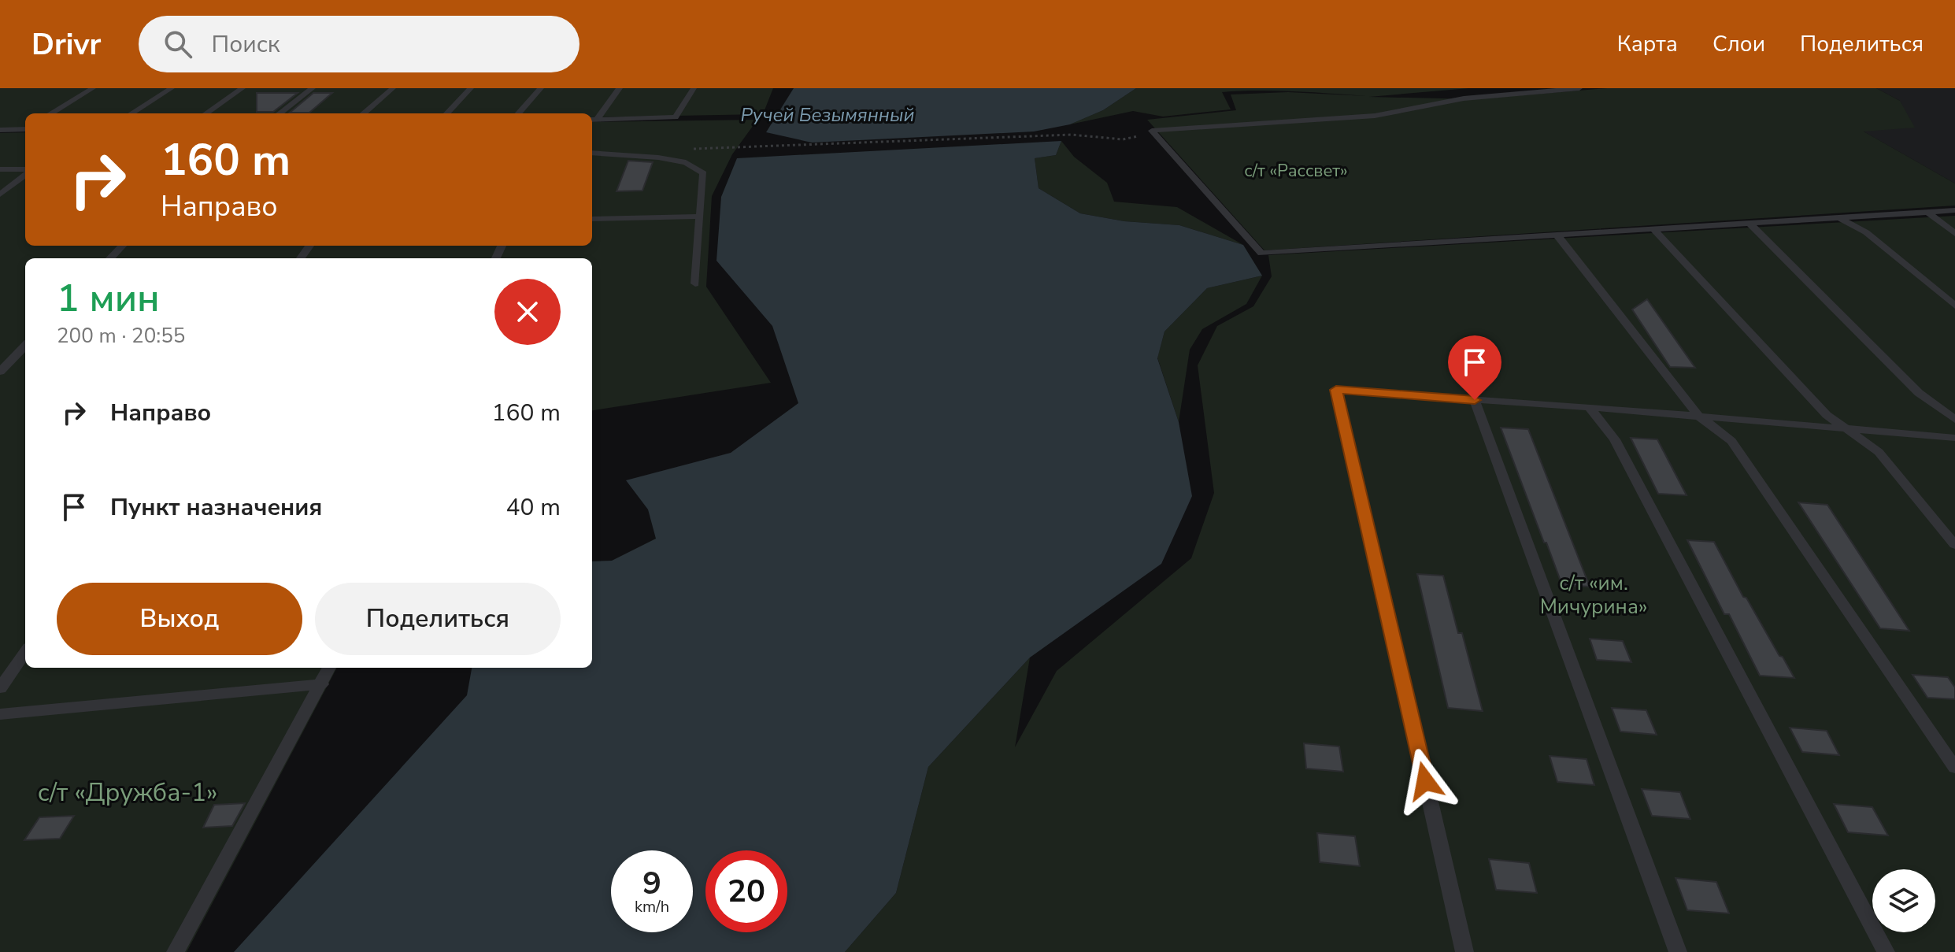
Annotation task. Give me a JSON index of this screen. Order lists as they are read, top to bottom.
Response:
{
  "water": ["Ручей Безымянный"],
  "parks": ["с/т «Рассвет»", "с/т «им. Мичурина»", "с/т «Дружба-1»"],
  "page": {
    "header": "Drivr",
    "search": "Поиск",
    "nav": ["Карта", "Слои", "Поделиться"],
    "turn": ["160 m", "Направо"],
    "heading": ["1 мин", "200 m · 20:55"],
    "list": [
      {
        "name": "Направо",
        "value": "160 m"
      },
      {
        "name": "Пункт назначения",
        "value": "40 m"
      }
    ],
    "buttons": ["Выход", "Поделиться"],
    "speed": "9 km/h",
    "limit": "20"
  }
}
